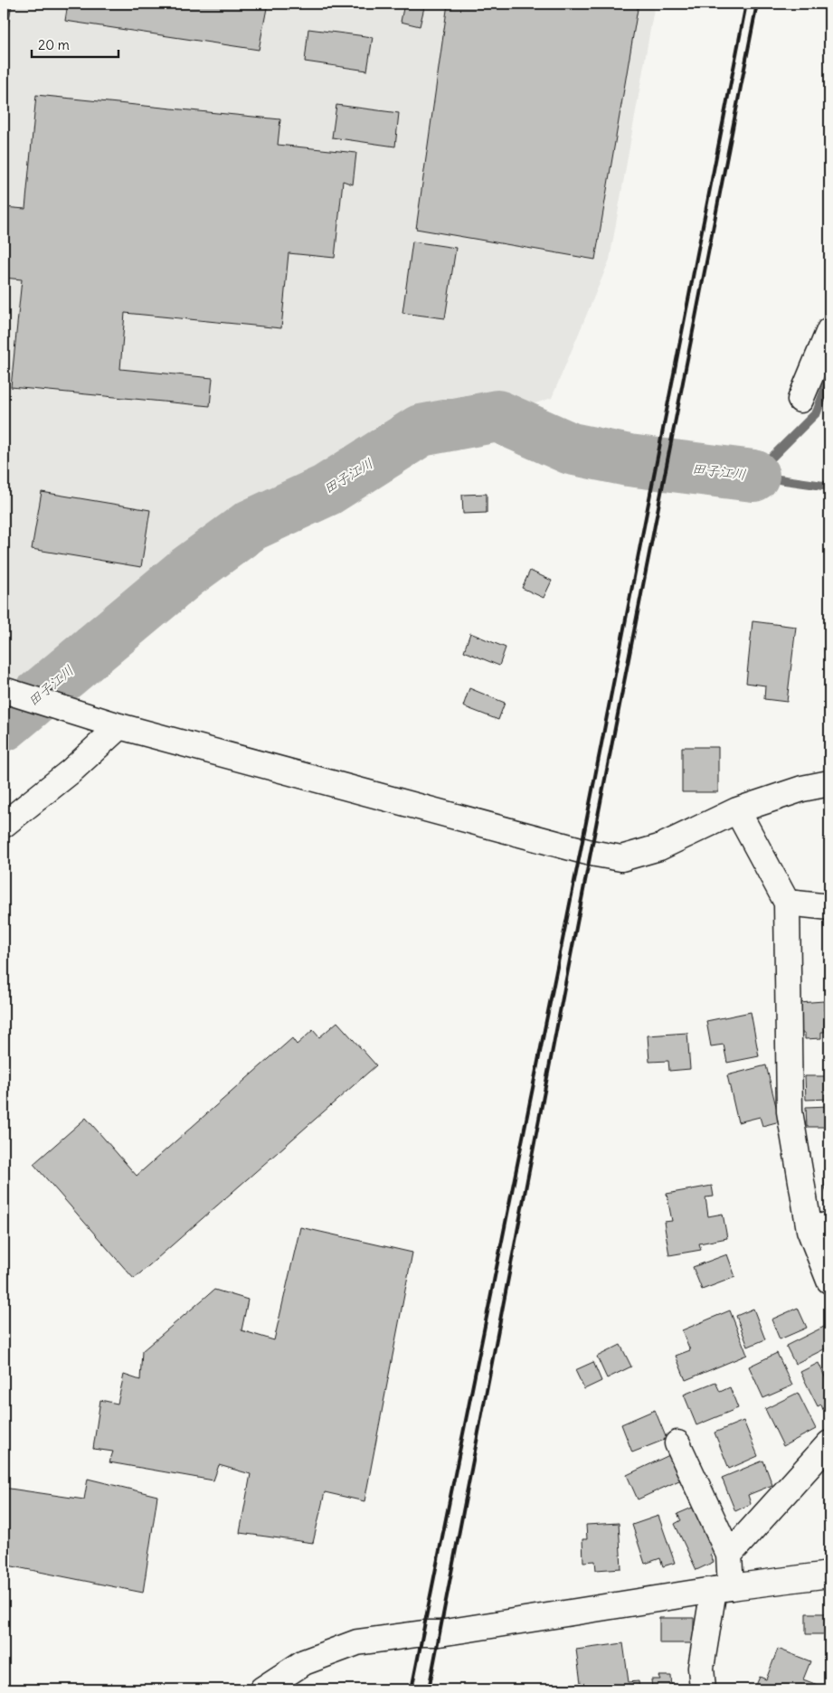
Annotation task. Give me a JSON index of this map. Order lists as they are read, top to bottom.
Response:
{
  "water": ["田子江川"],
  "scale_bar": "20 m"
}
